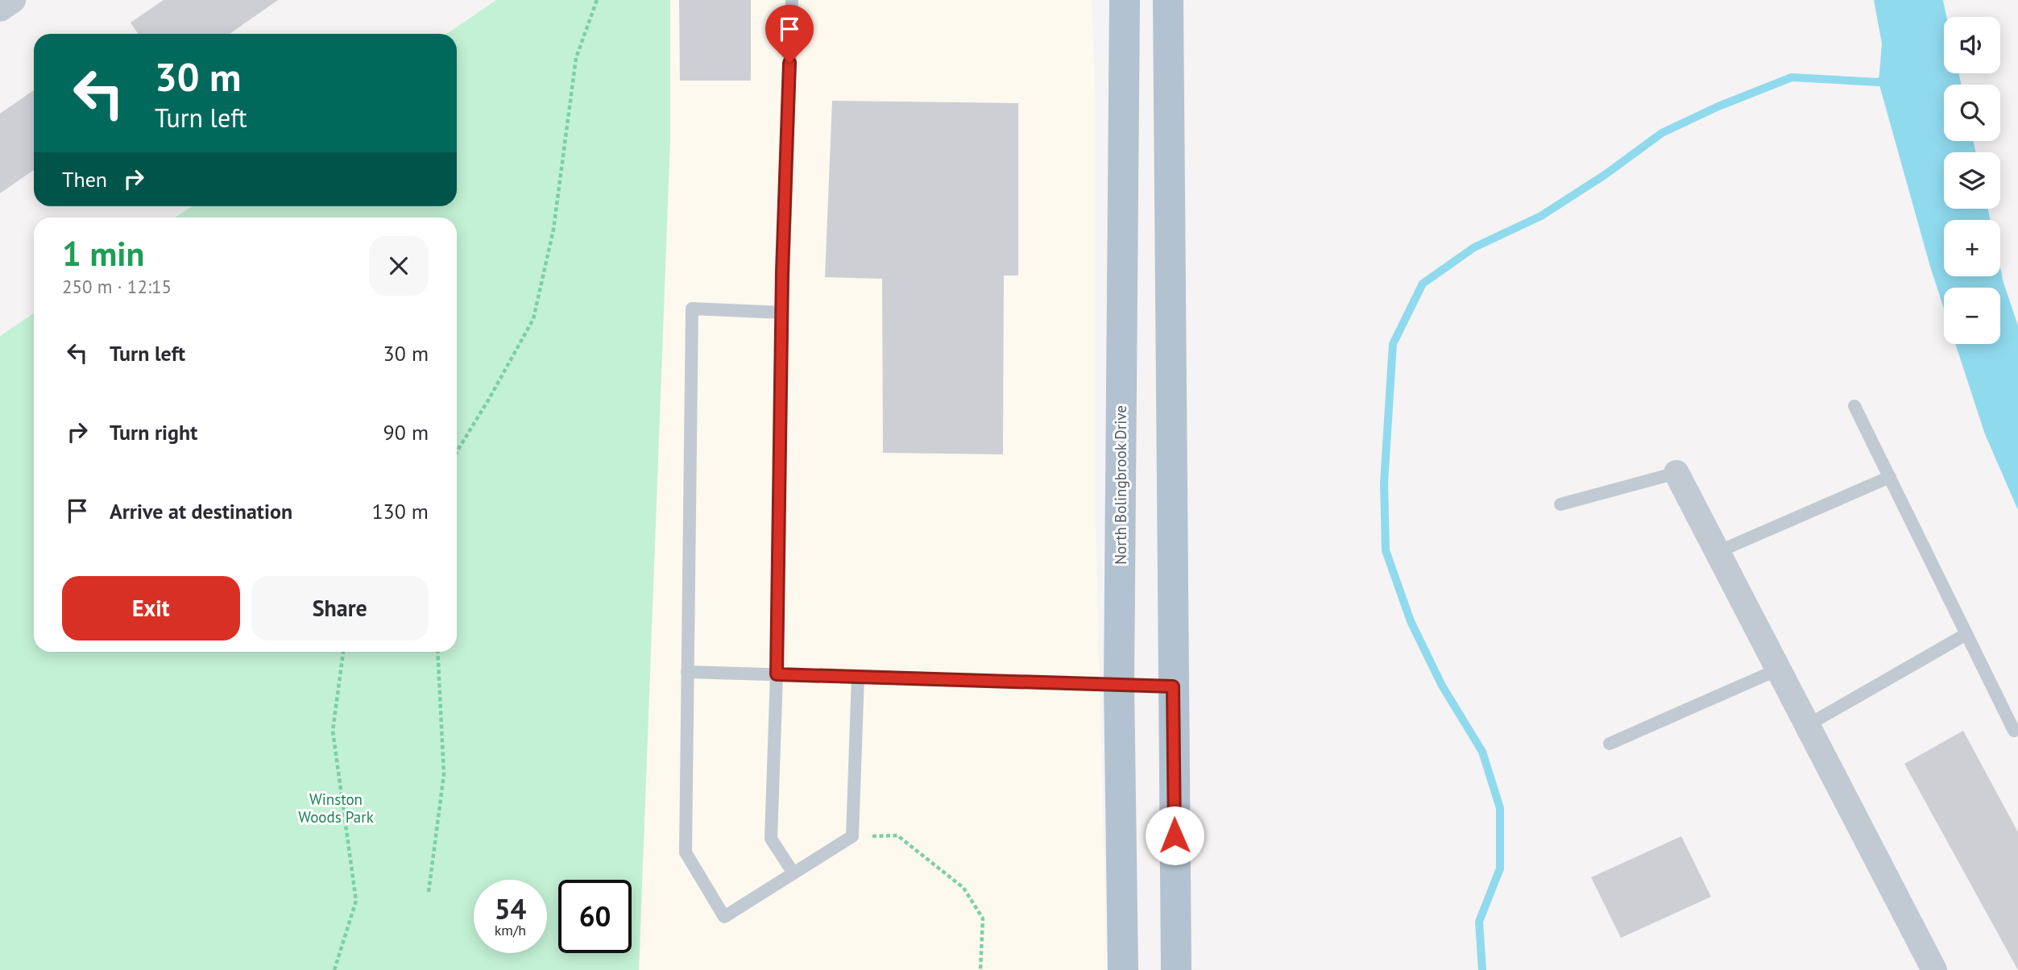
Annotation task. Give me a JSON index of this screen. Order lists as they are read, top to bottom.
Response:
{
  "streets": {
    "main road": ["North Bolingbrook Drive"]
  },
  "parks": ["Winston Woods Park"],
  "page": {
    "map_buttons": ["+", "−"],
    "turn": ["30 m", "Turn left"],
    "then": "Then",
    "heading": ["1 min", "250 m · 12:15"],
    "list": [
      {
        "name": "Turn left",
        "value": "30 m"
      },
      {
        "name": "Turn right",
        "value": "90 m"
      },
      {
        "name": "Arrive at destination",
        "value": "130 m"
      }
    ],
    "buttons": ["Exit", "Share"],
    "speed": "54 km/h",
    "limit": "60"
  }
}
